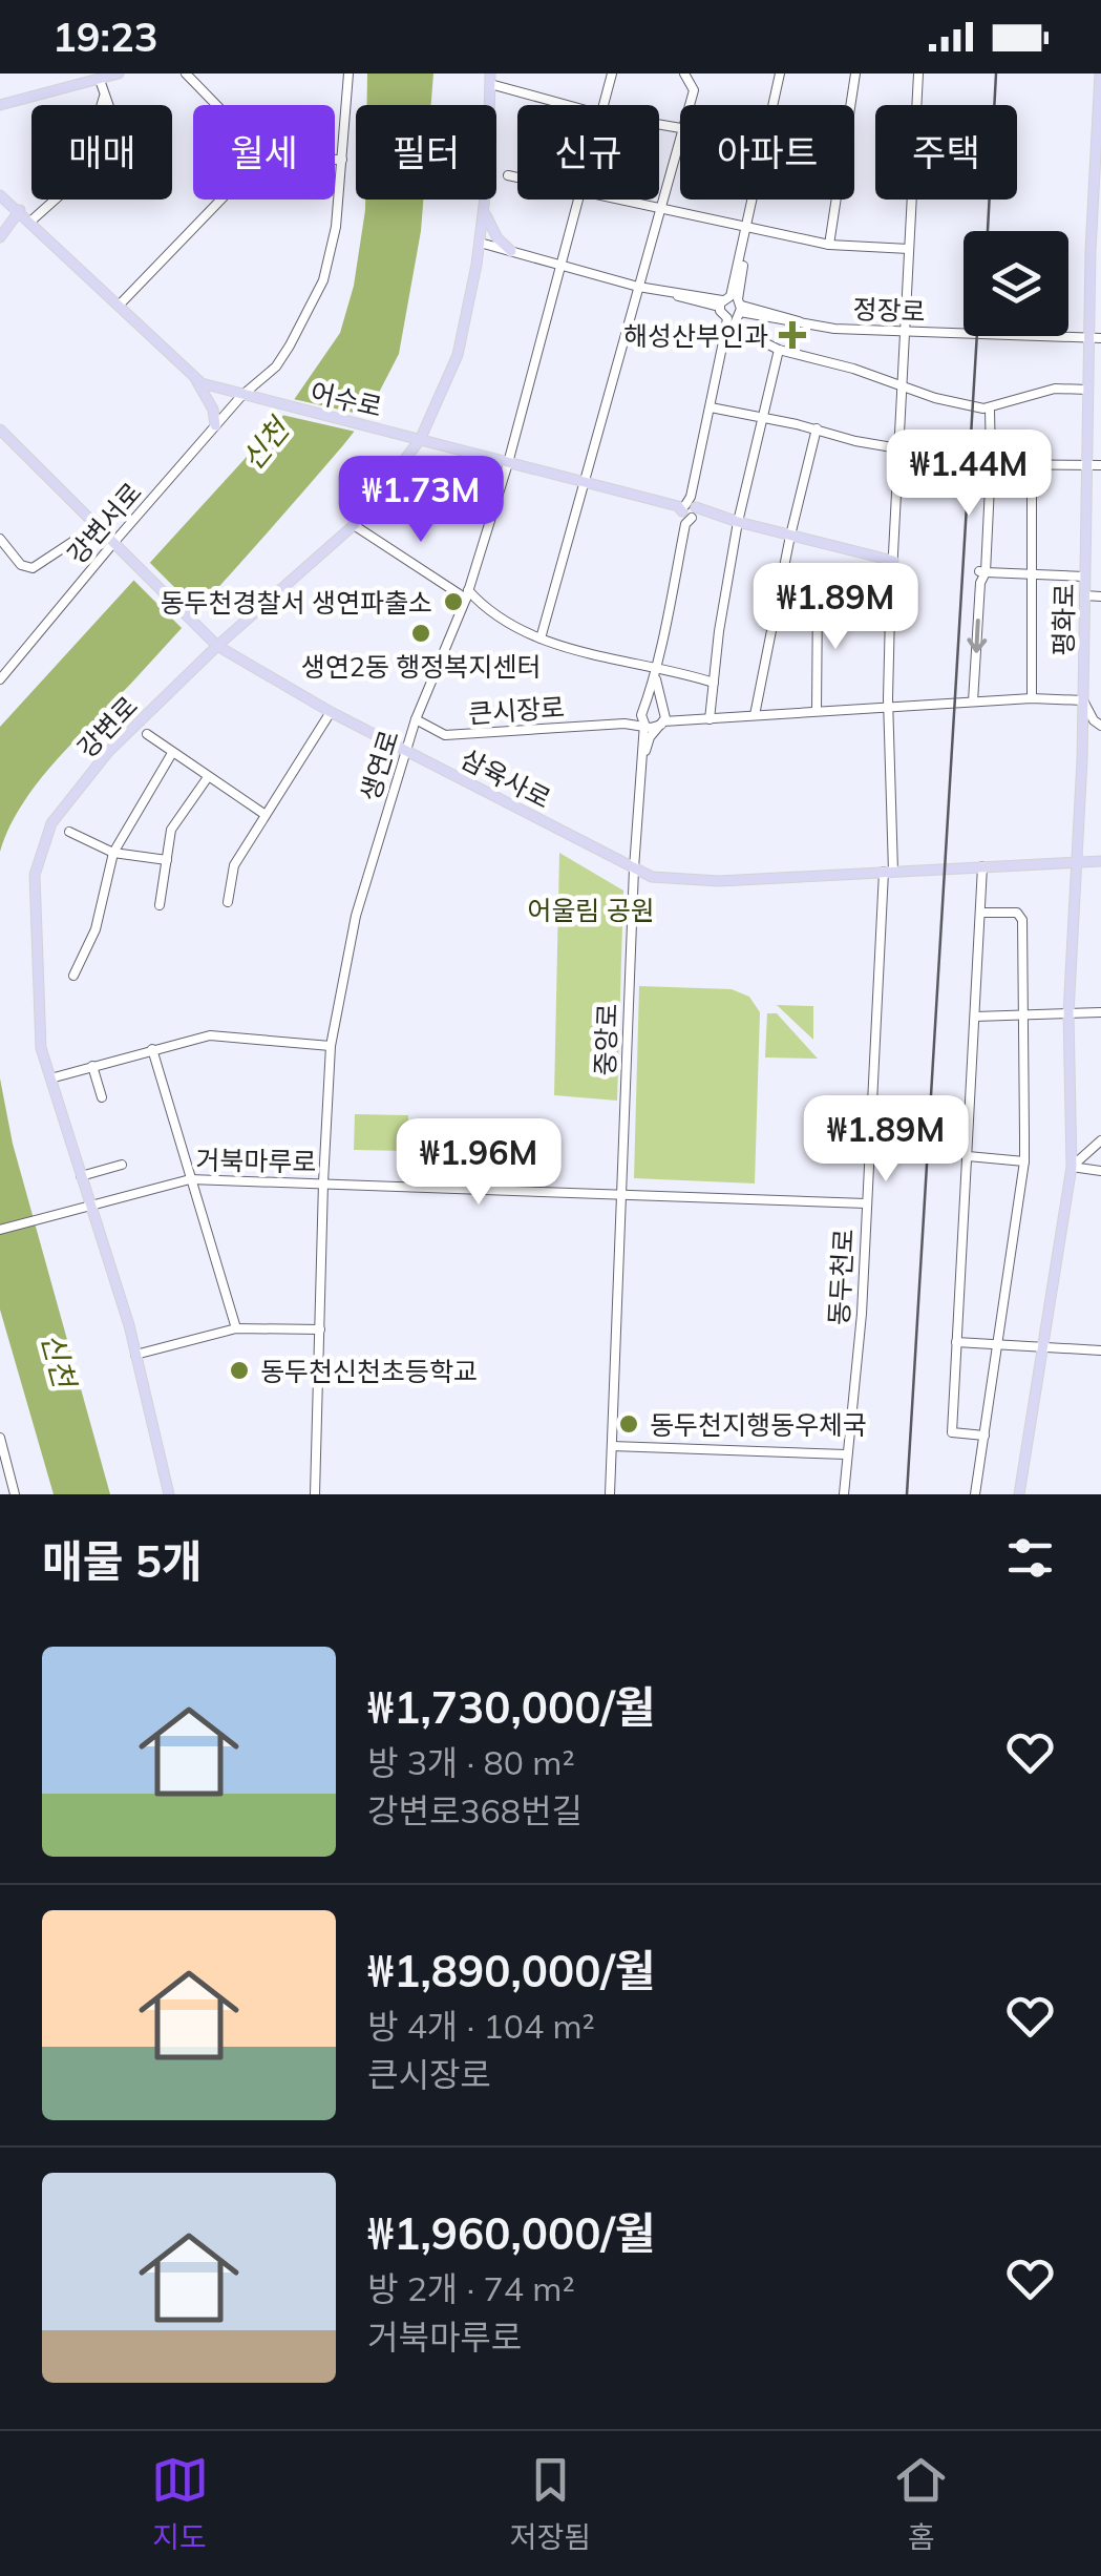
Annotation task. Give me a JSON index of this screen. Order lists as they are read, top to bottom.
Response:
{
  "streets": {
    "main road": [
      "어수로",
      "평화로",
      "강변로",
      "삼육사로"
    ],
    "street": [
      "정장로",
      "강변서로",
      "큰시장로",
      "생연로",
      "중앙로",
      "거북마루로",
      "동두천로"
    ]
  },
  "crossings": [
    ["정장로", "평화로"],
    ["정장로", "동두천로"],
    ["어수로", "강변서로"],
    ["어수로", "강변로"],
    ["어수로", "생연로"],
    ["어수로", "동두천로"],
    ["강변서로", "삼육사로"],
    ["평화로", "삼육사로"],
    ["큰시장로", "생연로"],
    ["강변로", "삼육사로"],
    ["강변로", "거북마루로"],
    ["생연로", "삼육사로"],
    ["생연로", "거북마루로"],
    ["삼육사로", "중앙로"],
    ["삼육사로", "동두천로"],
    ["중앙로", "거북마루로"],
    ["거북마루로", "동두천로"]
  ],
  "water": ["신천"],
  "parks": ["어울림 공원"],
  "places": {
    "health": ["해성산부인과"],
    "other": [
      "동두천경찰서 생연파출소",
      "생연2동 행정복지센터",
      "동두천신천초등학교",
      "동두천지행동우체국"
    ]
  },
  "page": {
    "status": "19:23",
    "chip": [
      "매매",
      "월세",
      "필터",
      "신규",
      "아파트",
      "주택"
    ],
    "price": [
      "₩1.44M",
      "₩1.73M",
      "₩1.89M",
      "₩1.89M",
      "₩1.96M"
    ],
    "heading": "매물 5개",
    "list": [
      {
        "name": "₩1,730,000/월",
        "note": "방 3개 · 80 m² · 강변로368번길"
      },
      {
        "name": "₩1,890,000/월",
        "note": "방 4개 · 104 m² · 큰시장로"
      },
      {
        "name": "₩1,960,000/월",
        "note": "방 2개 · 74 m² · 거북마루로"
      }
    ],
    "tabs": ["지도", "저장됨", "홈"]
  }
}
